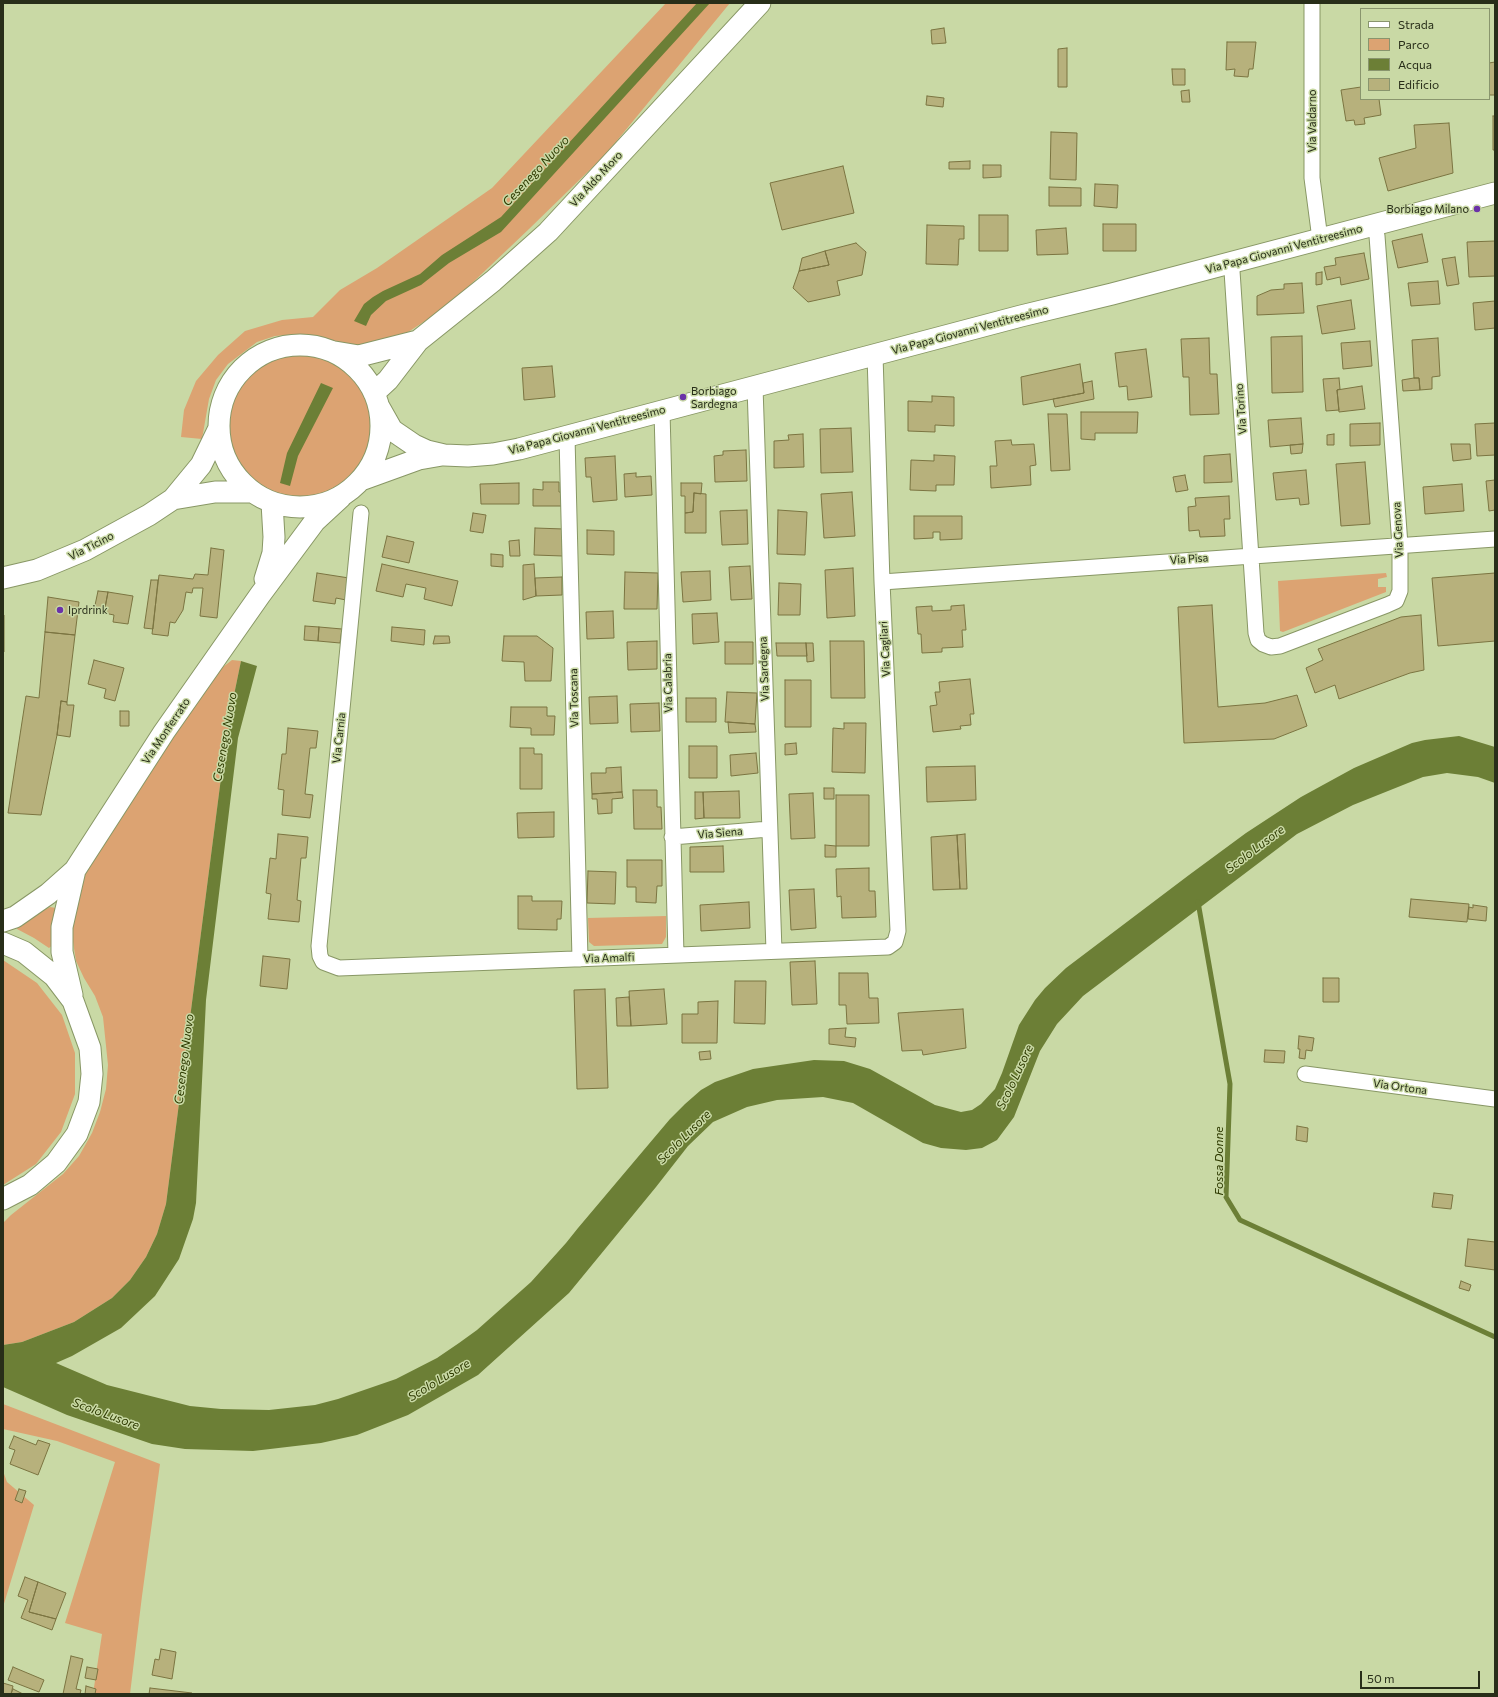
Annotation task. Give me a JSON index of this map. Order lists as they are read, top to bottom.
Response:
{
  "streets": {
    "main road": [
      "Via Aldo Moro",
      "Via Papa Giovanni Ventitreesimo",
      "Via Ticino",
      "Via Monferrato"
    ],
    "street": [
      "Via Valdarno",
      "Via Torino",
      "Via Genova",
      "Via Pisa",
      "Via Cagliari",
      "Via Sardegna",
      "Via Calabria",
      "Via Toscana",
      "Via Carnia",
      "Via Siena",
      "Via Amalfi",
      "Via Ortona"
    ]
  },
  "crossings": [
    ["Via Valdarno", "Via Papa Giovanni Ventitreesimo"],
    ["Via Aldo Moro", "Via Papa Giovanni Ventitreesimo"],
    ["Via Aldo Moro", "Via Ticino"],
    ["Via Papa Giovanni Ventitreesimo", "Via Torino"],
    ["Via Papa Giovanni Ventitreesimo", "Via Genova"],
    ["Via Papa Giovanni Ventitreesimo", "Via Cagliari"],
    ["Via Papa Giovanni Ventitreesimo", "Via Sardegna"],
    ["Via Papa Giovanni Ventitreesimo", "Via Calabria"],
    ["Via Papa Giovanni Ventitreesimo", "Via Toscana"],
    ["Via Papa Giovanni Ventitreesimo", "Via Monferrato"],
    ["Via Torino", "Via Genova"],
    ["Via Torino", "Via Pisa"],
    ["Via Genova", "Via Pisa"],
    ["Via Pisa", "Via Cagliari"],
    ["Via Cagliari", "Via Amalfi"],
    ["Via Sardegna", "Via Siena"],
    ["Via Sardegna", "Via Amalfi"],
    ["Via Calabria", "Via Siena"],
    ["Via Calabria", "Via Amalfi"],
    ["Via Toscana", "Via Amalfi"],
    ["Via Carnia", "Via Amalfi"]
  ],
  "water": ["Cesenego Nuovo", "Scolo Lusore", "Fossa Donne"],
  "places": ["Borbiago Milano", "Borbiago Sardegna", "Iprdrink"],
  "legend": [
    "Strada",
    "Parco",
    "Acqua",
    "Edificio"
  ],
  "scale_bar": "50 m"
}
